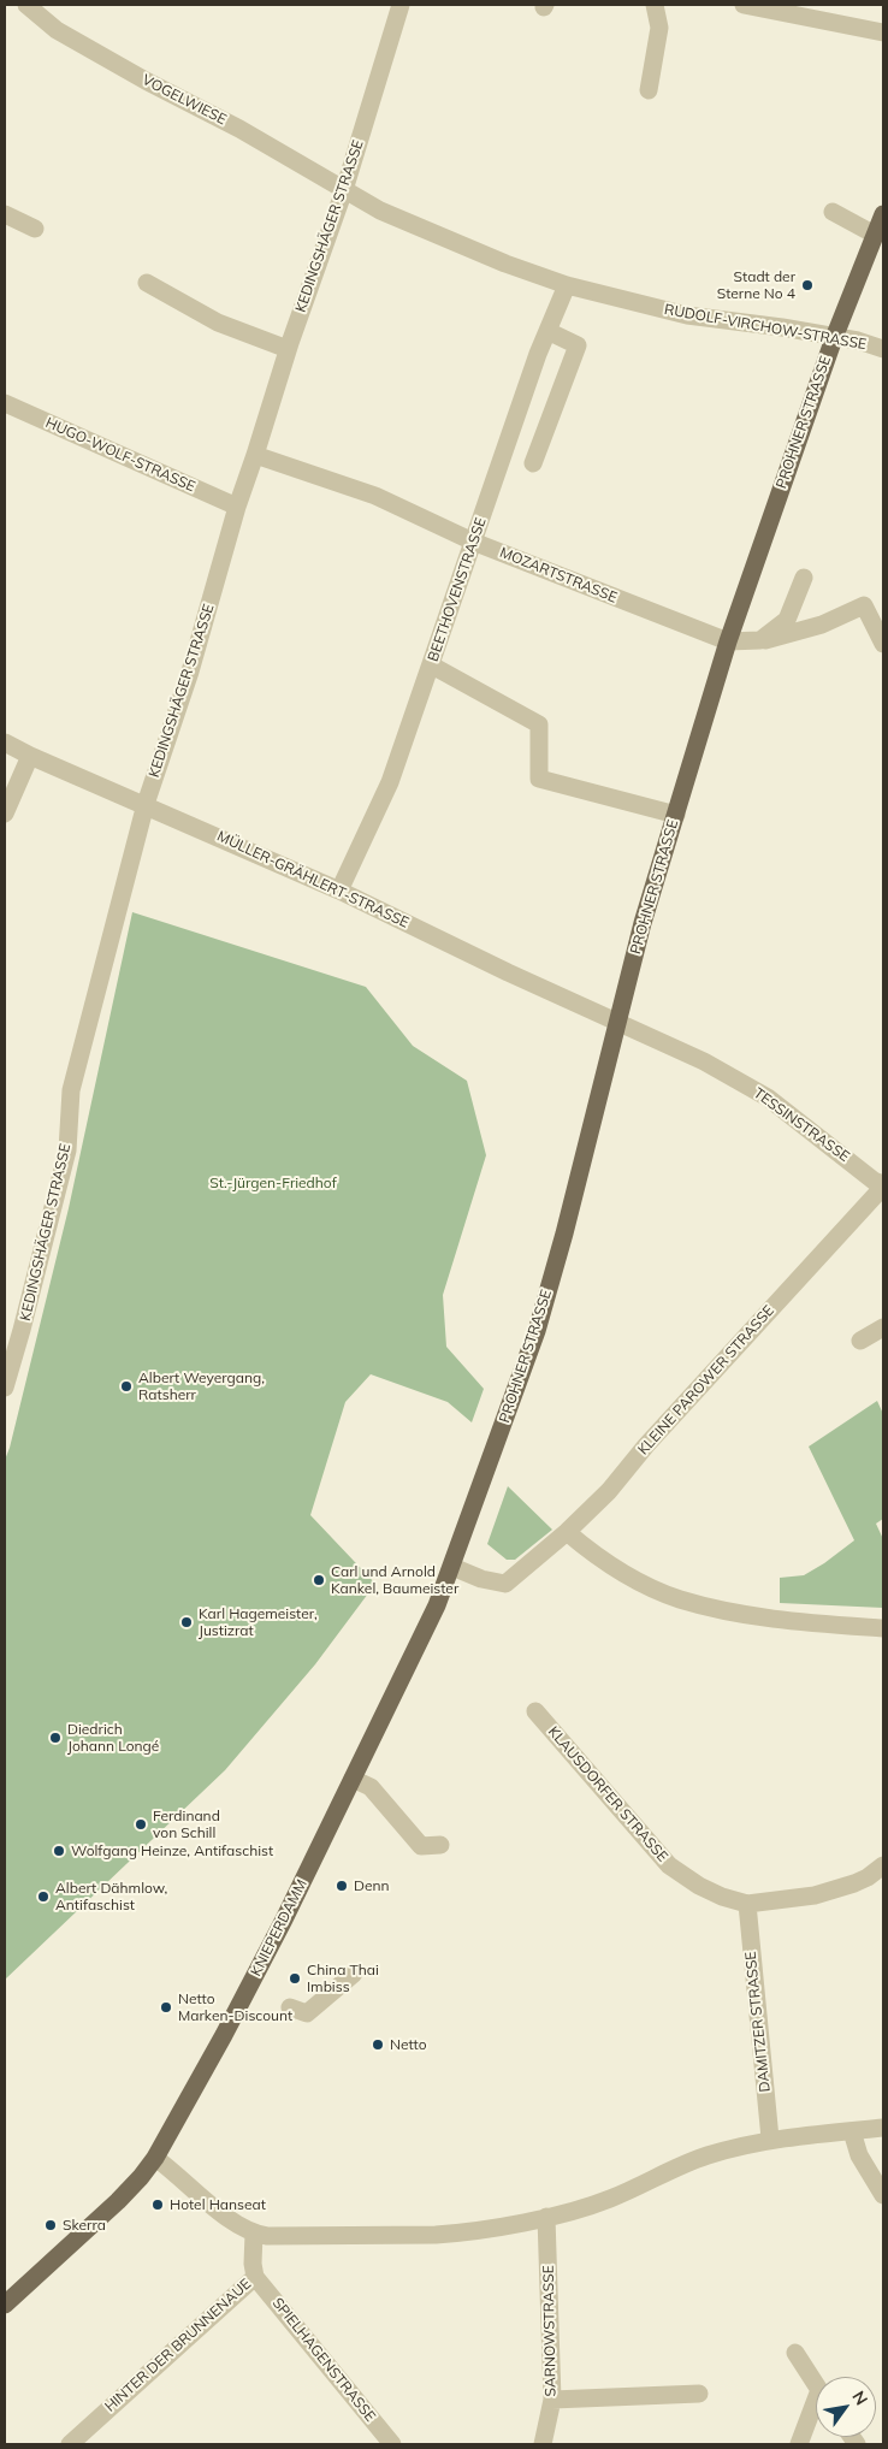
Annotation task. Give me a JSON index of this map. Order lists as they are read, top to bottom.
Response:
{
  "streets": {
    "main road": ["PROHNER STRASSE", "KNIEPERDAMM"],
    "street": [
      "VOGELWIESE",
      "KEDINGSHÄGER STRASSE",
      "RUDOLF-VIRCHOW-STRASSE",
      "HUGO-WOLF-STRASSE",
      "MOZARTSTRASSE",
      "BEETHOVENSTRASSE",
      "MÜLLER-GRÄHLERT-STRASSE",
      "TESSINSTRASSE",
      "KLEINE PAROWER STRASSE",
      "KLAUSDORFER STRASSE",
      "DAMITZER STRASSE",
      "SARNOWSTRASSE",
      "HINTER DER BRUNNENAUE",
      "SPIELHAGENSTRASSE"
    ]
  },
  "crossings": [
    ["VOGELWIESE", "KEDINGSHÄGER STRASSE"],
    ["VOGELWIESE", "RUDOLF-VIRCHOW-STRASSE"],
    ["KEDINGSHÄGER STRASSE", "RUDOLF-VIRCHOW-STRASSE"],
    ["KEDINGSHÄGER STRASSE", "HUGO-WOLF-STRASSE"],
    ["KEDINGSHÄGER STRASSE", "MOZARTSTRASSE"],
    ["KEDINGSHÄGER STRASSE", "MÜLLER-GRÄHLERT-STRASSE"],
    ["RUDOLF-VIRCHOW-STRASSE", "PROHNER STRASSE"],
    ["RUDOLF-VIRCHOW-STRASSE", "BEETHOVENSTRASSE"],
    ["PROHNER STRASSE", "MOZARTSTRASSE"],
    ["PROHNER STRASSE", "MÜLLER-GRÄHLERT-STRASSE"],
    ["PROHNER STRASSE", "TESSINSTRASSE"],
    ["PROHNER STRASSE", "KLEINE PAROWER STRASSE"],
    ["PROHNER STRASSE", "KNIEPERDAMM"],
    ["MOZARTSTRASSE", "BEETHOVENSTRASSE"],
    ["BEETHOVENSTRASSE", "MÜLLER-GRÄHLERT-STRASSE"],
    ["MÜLLER-GRÄHLERT-STRASSE", "TESSINSTRASSE"],
    ["TESSINSTRASSE", "KLEINE PAROWER STRASSE"],
    ["KLEINE PAROWER STRASSE", "KNIEPERDAMM"],
    ["KLAUSDORFER STRASSE", "DAMITZER STRASSE"],
    ["HINTER DER BRUNNENAUE", "SPIELHAGENSTRASSE"]
  ],
  "parks": ["St.-Jürgen-Friedhof"],
  "places": [
    "Stadt der Sterne No 4",
    "Albert Weyergang, Ratsherr",
    "Carl und Arnold Kankel, Baumeister",
    "Karl Hagemeister, Justizrat",
    "Diedrich Johann Longé",
    "Ferdinand von Schill",
    "Wolfgang Heinze, Antifaschist",
    "Denn",
    "Albert Dähmlow, Antifaschist",
    "China Thai Imbiss",
    "Netto Marken-Discount",
    "Netto",
    "Hotel Hanseat",
    "Skerra"
  ],
  "north": "top right"
}
